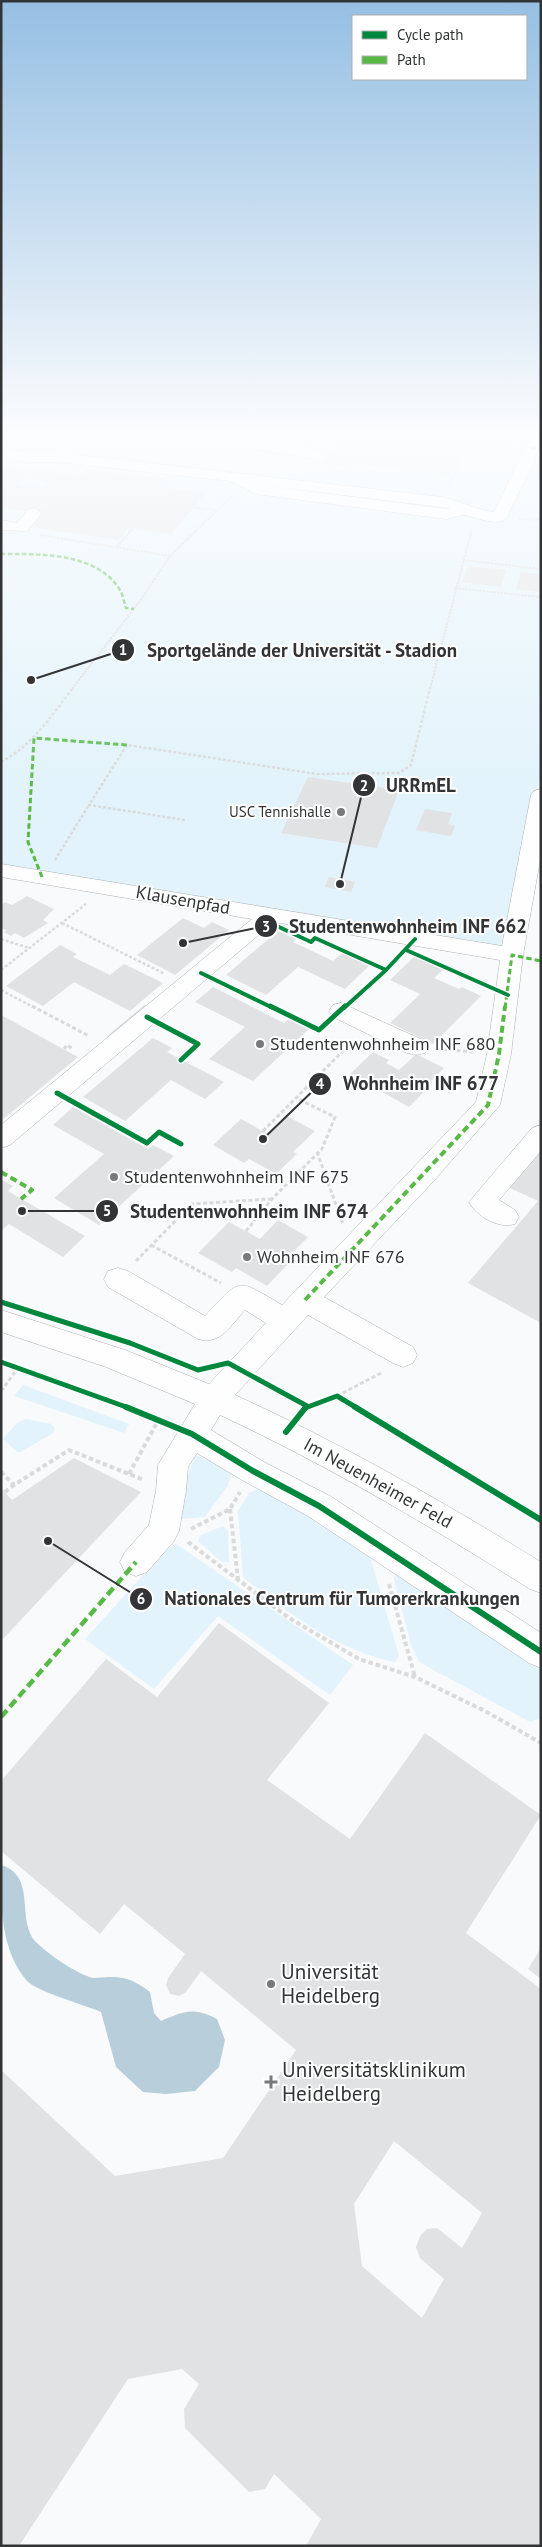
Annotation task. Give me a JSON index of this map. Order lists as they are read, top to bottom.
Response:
{
  "streets": {
    "street": ["Klausenpfad", "Im Neuenheimer Feld"]
  },
  "places": {
    "other": [
      "Sportgelände der Universität - Stadion",
      "USC Tennishalle",
      "URRmEL",
      "Studentenwohnheim INF 662",
      "Studentenwohnheim INF 680",
      "Wohnheim INF 677",
      "Studentenwohnheim INF 675",
      "Studentenwohnheim INF 674",
      "Wohnheim INF 676",
      "Nationales Centrum für Tumorerkrankungen",
      "Universität Heidelberg"
    ],
    "health": ["Universitätsklinikum Heidelberg"]
  },
  "legend": ["Cycle path", "Path"]
}
